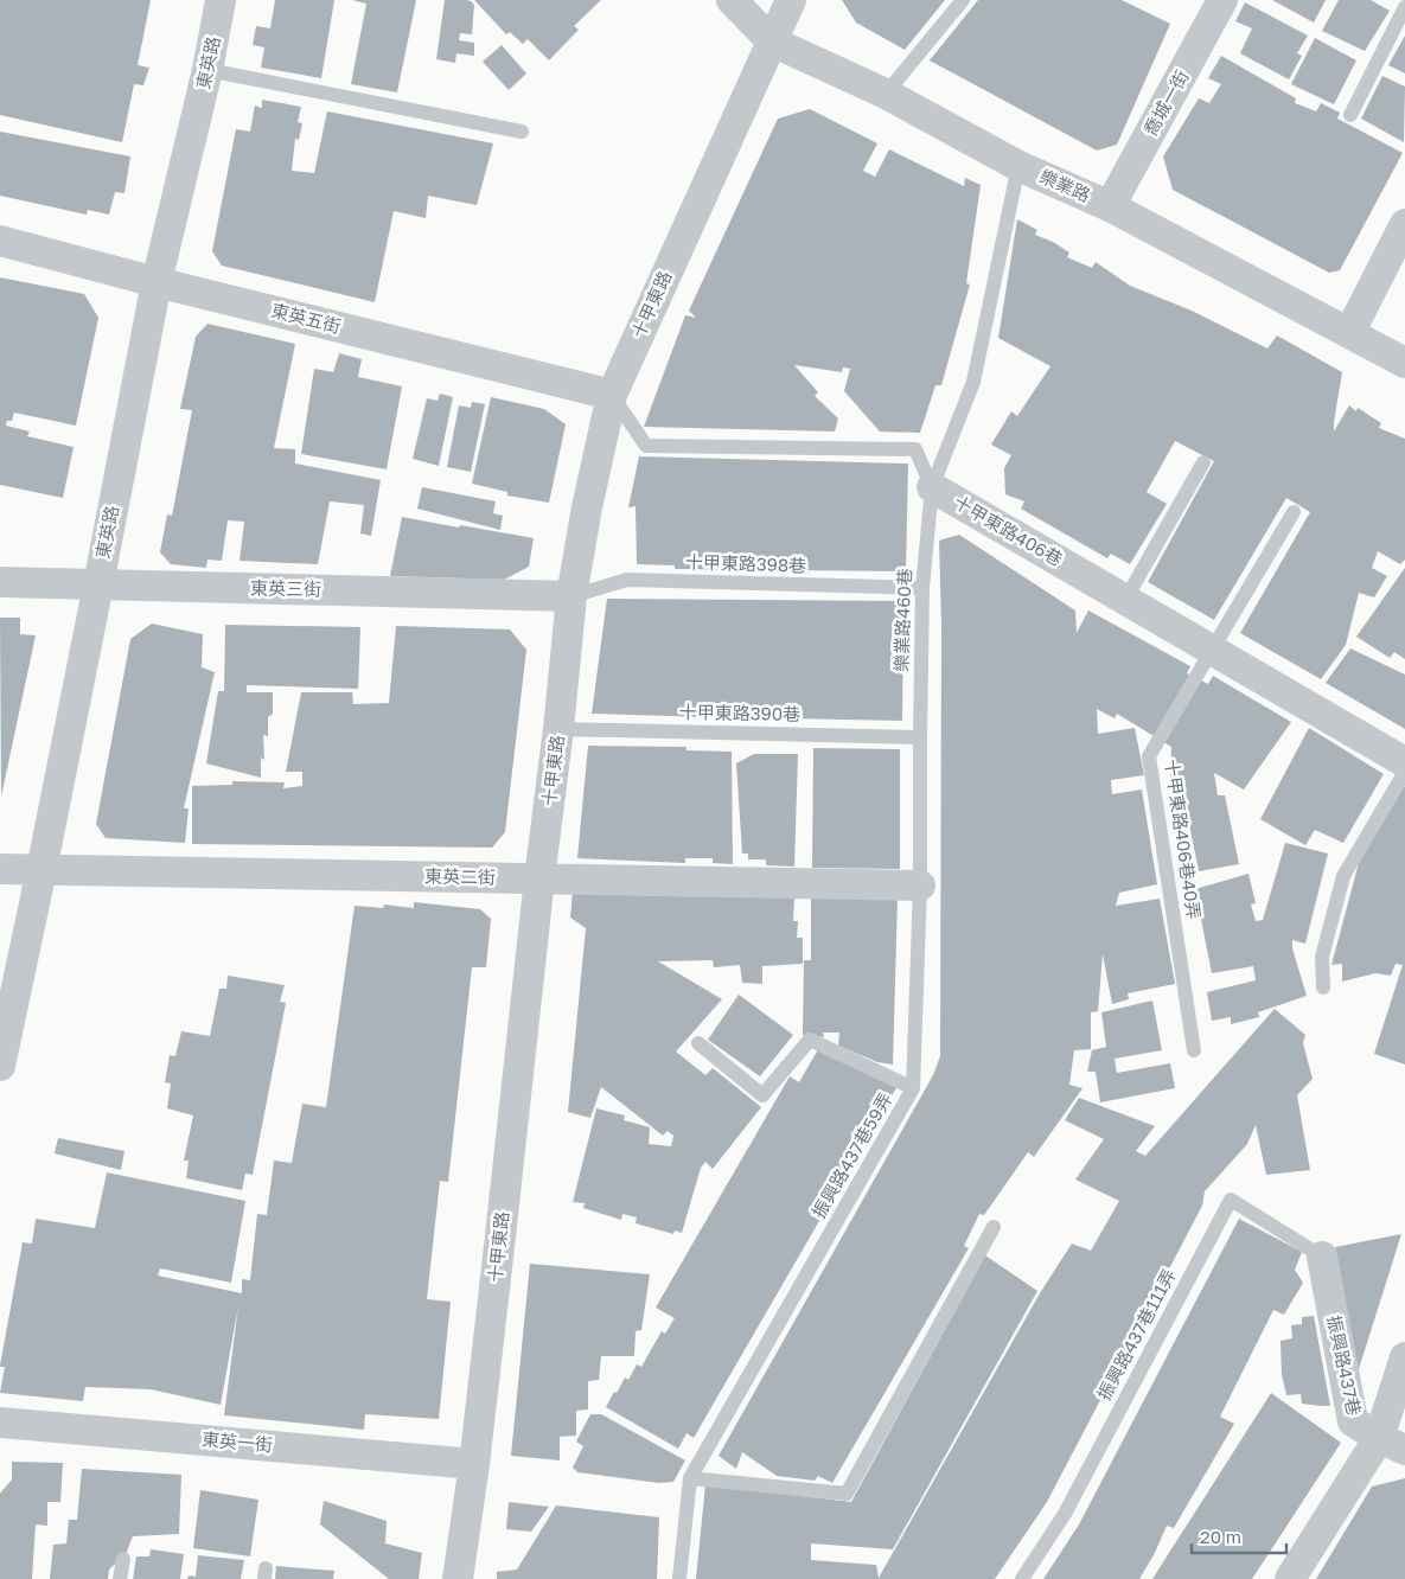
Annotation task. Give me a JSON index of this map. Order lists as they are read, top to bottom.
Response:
{
  "streets": {
    "street": [
      "東英路",
      "喬城一街",
      "樂業路",
      "十甲東路",
      "東英五街",
      "十甲東路406巷",
      "東英三街",
      "東英二街",
      "振興路437巷",
      "東英一街"
    ],
    "lane": [
      "十甲東路398巷",
      "樂業路460巷",
      "十甲東路390巷",
      "十甲東路406巷40弄",
      "振興路437巷59弄",
      "振興路437巷111弄"
    ]
  },
  "crossings": [
    ["東英路", "東英五街"],
    ["東英路", "東英三街"],
    ["東英路", "東英二街"],
    ["喬城一街", "樂業路"],
    ["樂業路", "十甲東路"],
    ["樂業路", "樂業路460巷"],
    ["十甲東路", "東英五街"],
    ["十甲東路", "十甲東路398巷"],
    ["十甲東路", "東英三街"],
    ["十甲東路", "十甲東路390巷"],
    ["十甲東路", "東英二街"],
    ["十甲東路", "東英一街"],
    ["十甲東路406巷", "樂業路460巷"],
    ["十甲東路406巷", "十甲東路406巷40弄"],
    ["十甲東路398巷", "東英三街"],
    ["十甲東路398巷", "樂業路460巷"],
    ["樂業路460巷", "十甲東路390巷"],
    ["樂業路460巷", "東英二街"],
    ["樂業路460巷", "振興路437巷59弄"],
    ["振興路437巷111弄", "振興路437巷"]
  ],
  "scale_bar": "20 m"
}
